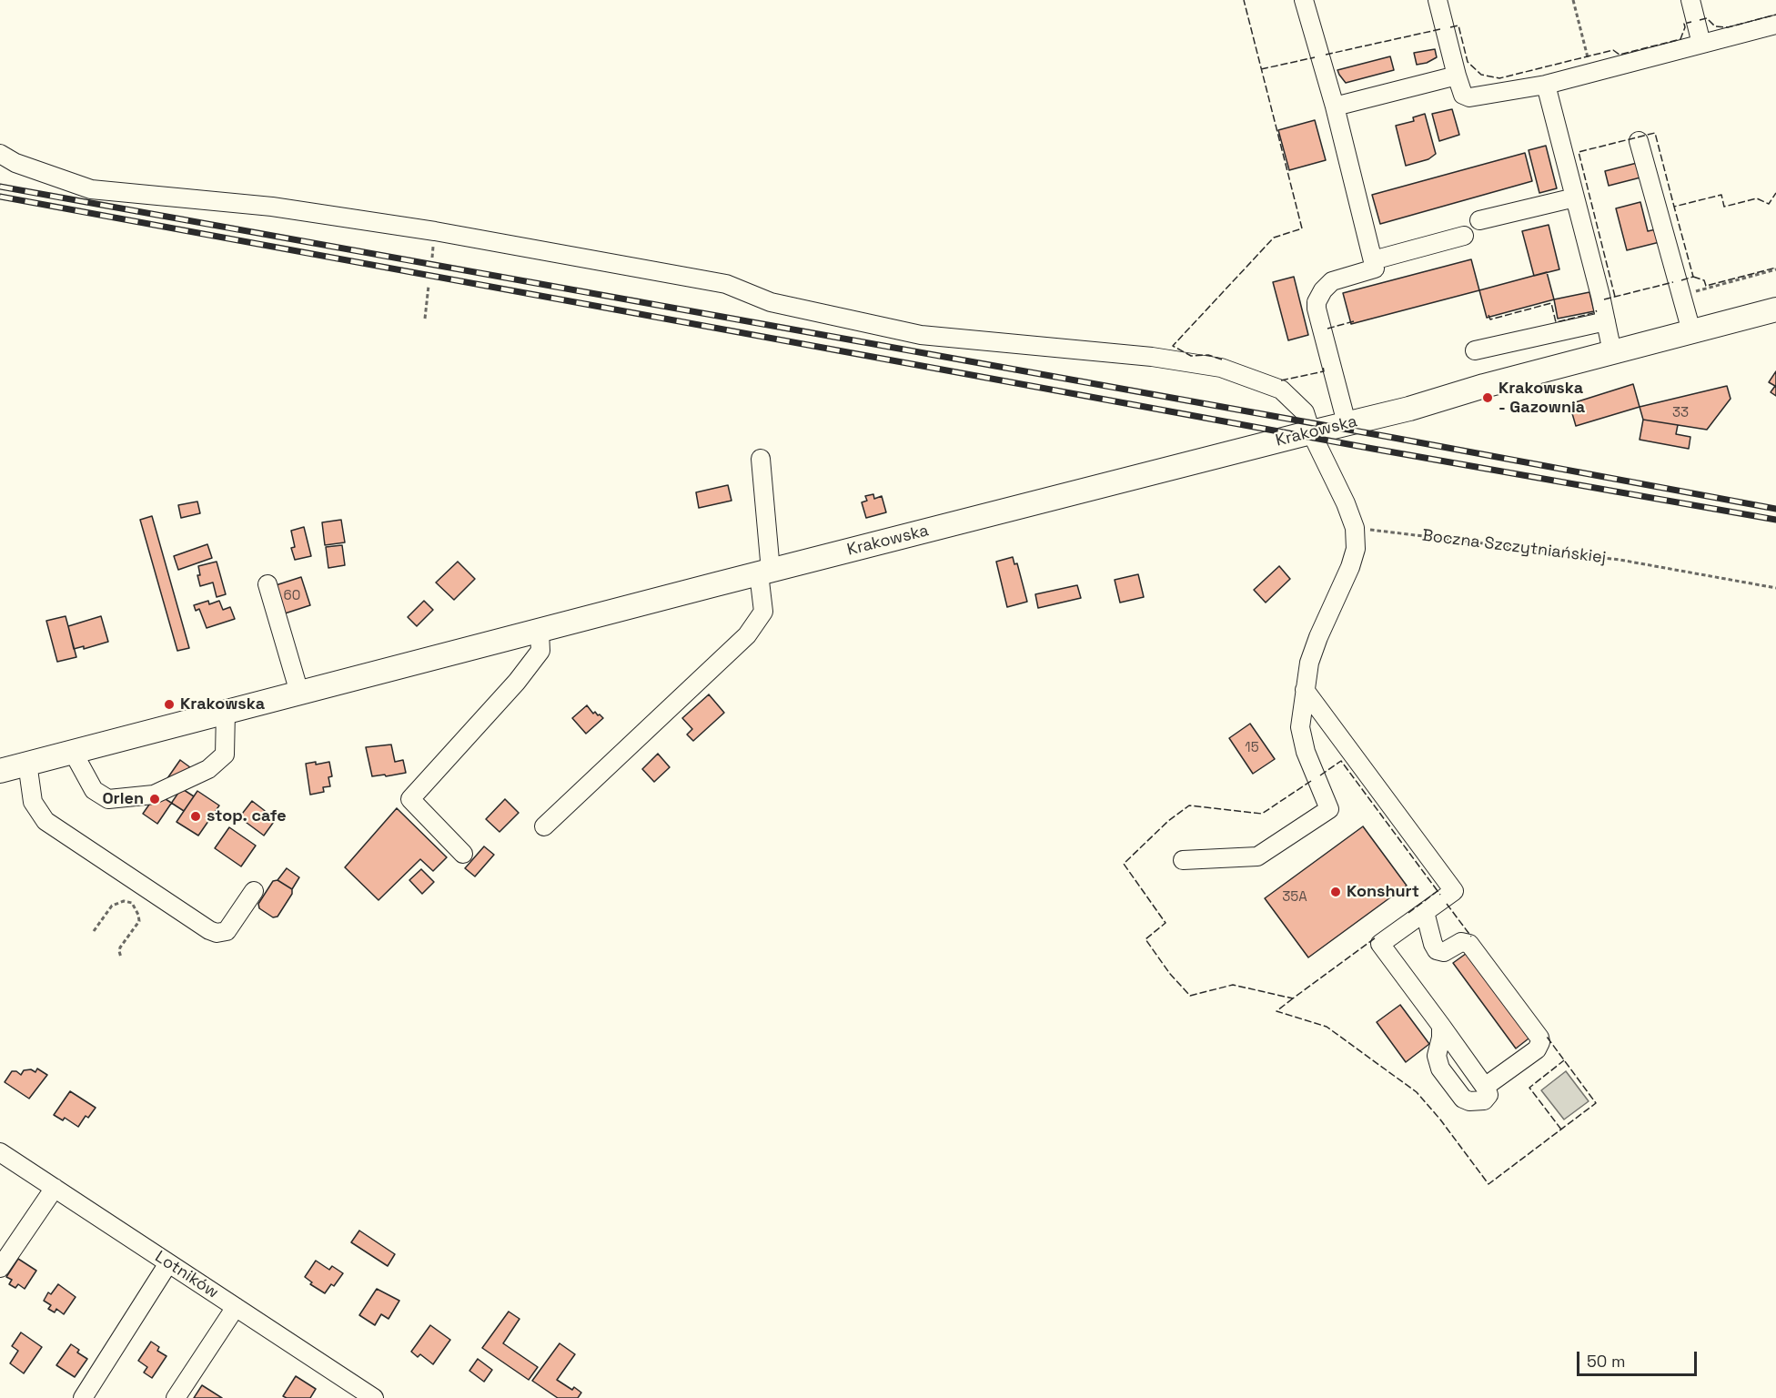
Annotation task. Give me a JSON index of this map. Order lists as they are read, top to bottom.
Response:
{
  "streets": {
    "main road": ["Krakowska"],
    "street": ["Lotników"],
    "path": ["Boczna Szczytniańskiej"]
  },
  "places": [
    "Krakowska - Gazownia",
    "Krakowska",
    "Orlen",
    "stop. cafe",
    "Konshurt"
  ],
  "house_numbers": [
    "33",
    "60",
    "15",
    "35A"
  ],
  "scale_bar": "50 m"
}
